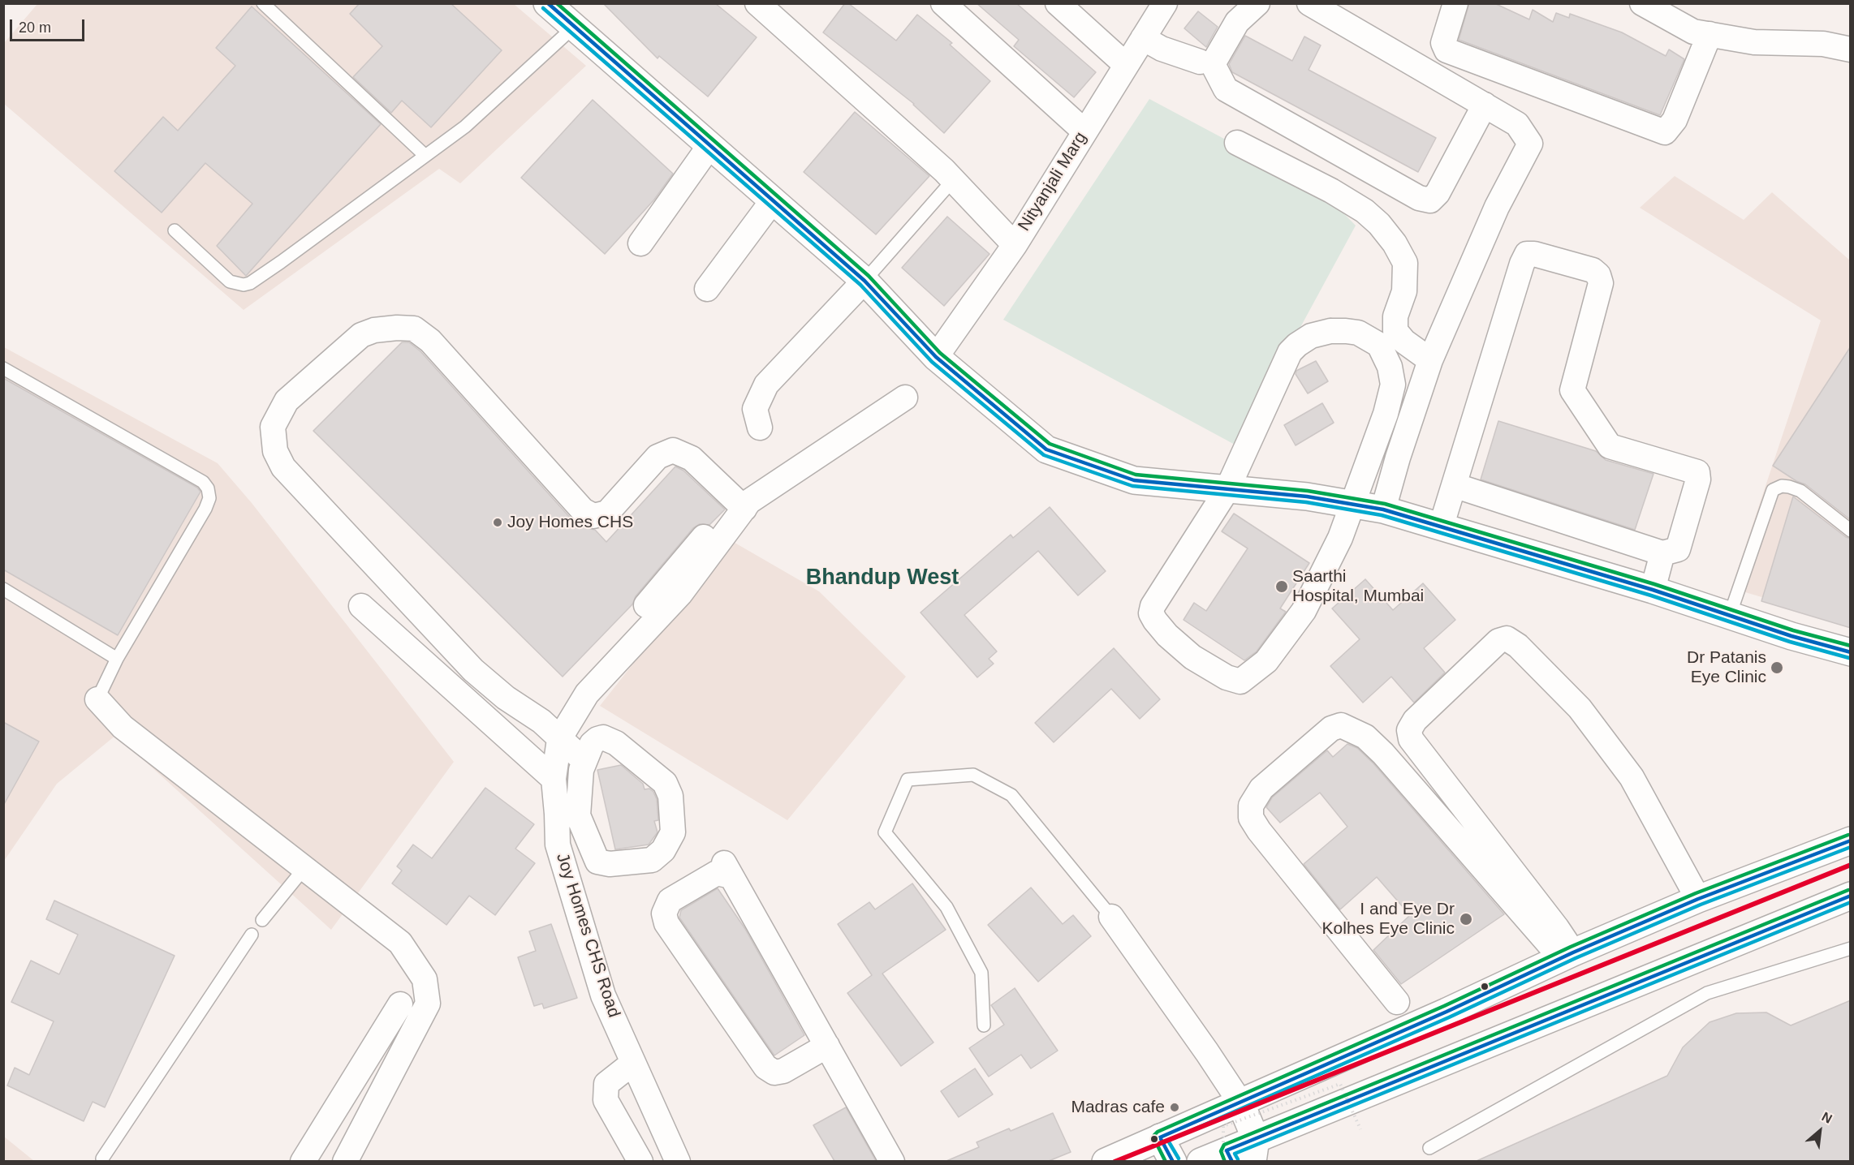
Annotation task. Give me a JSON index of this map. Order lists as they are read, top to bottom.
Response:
{
  "streets": {
    "street": ["Nityanjali Marg", "Joy Homes CHS Road"]
  },
  "districts": ["Bhandup West"],
  "places": [
    "Joy Homes CHS",
    "Saarthi Hospital, Mumbai",
    "Dr Patanis Eye Clinic",
    "I and Eye Dr Kolhes Eye Clinic",
    "Madras cafe"
  ],
  "scale_bar": "20 m",
  "north": "top right"
}
